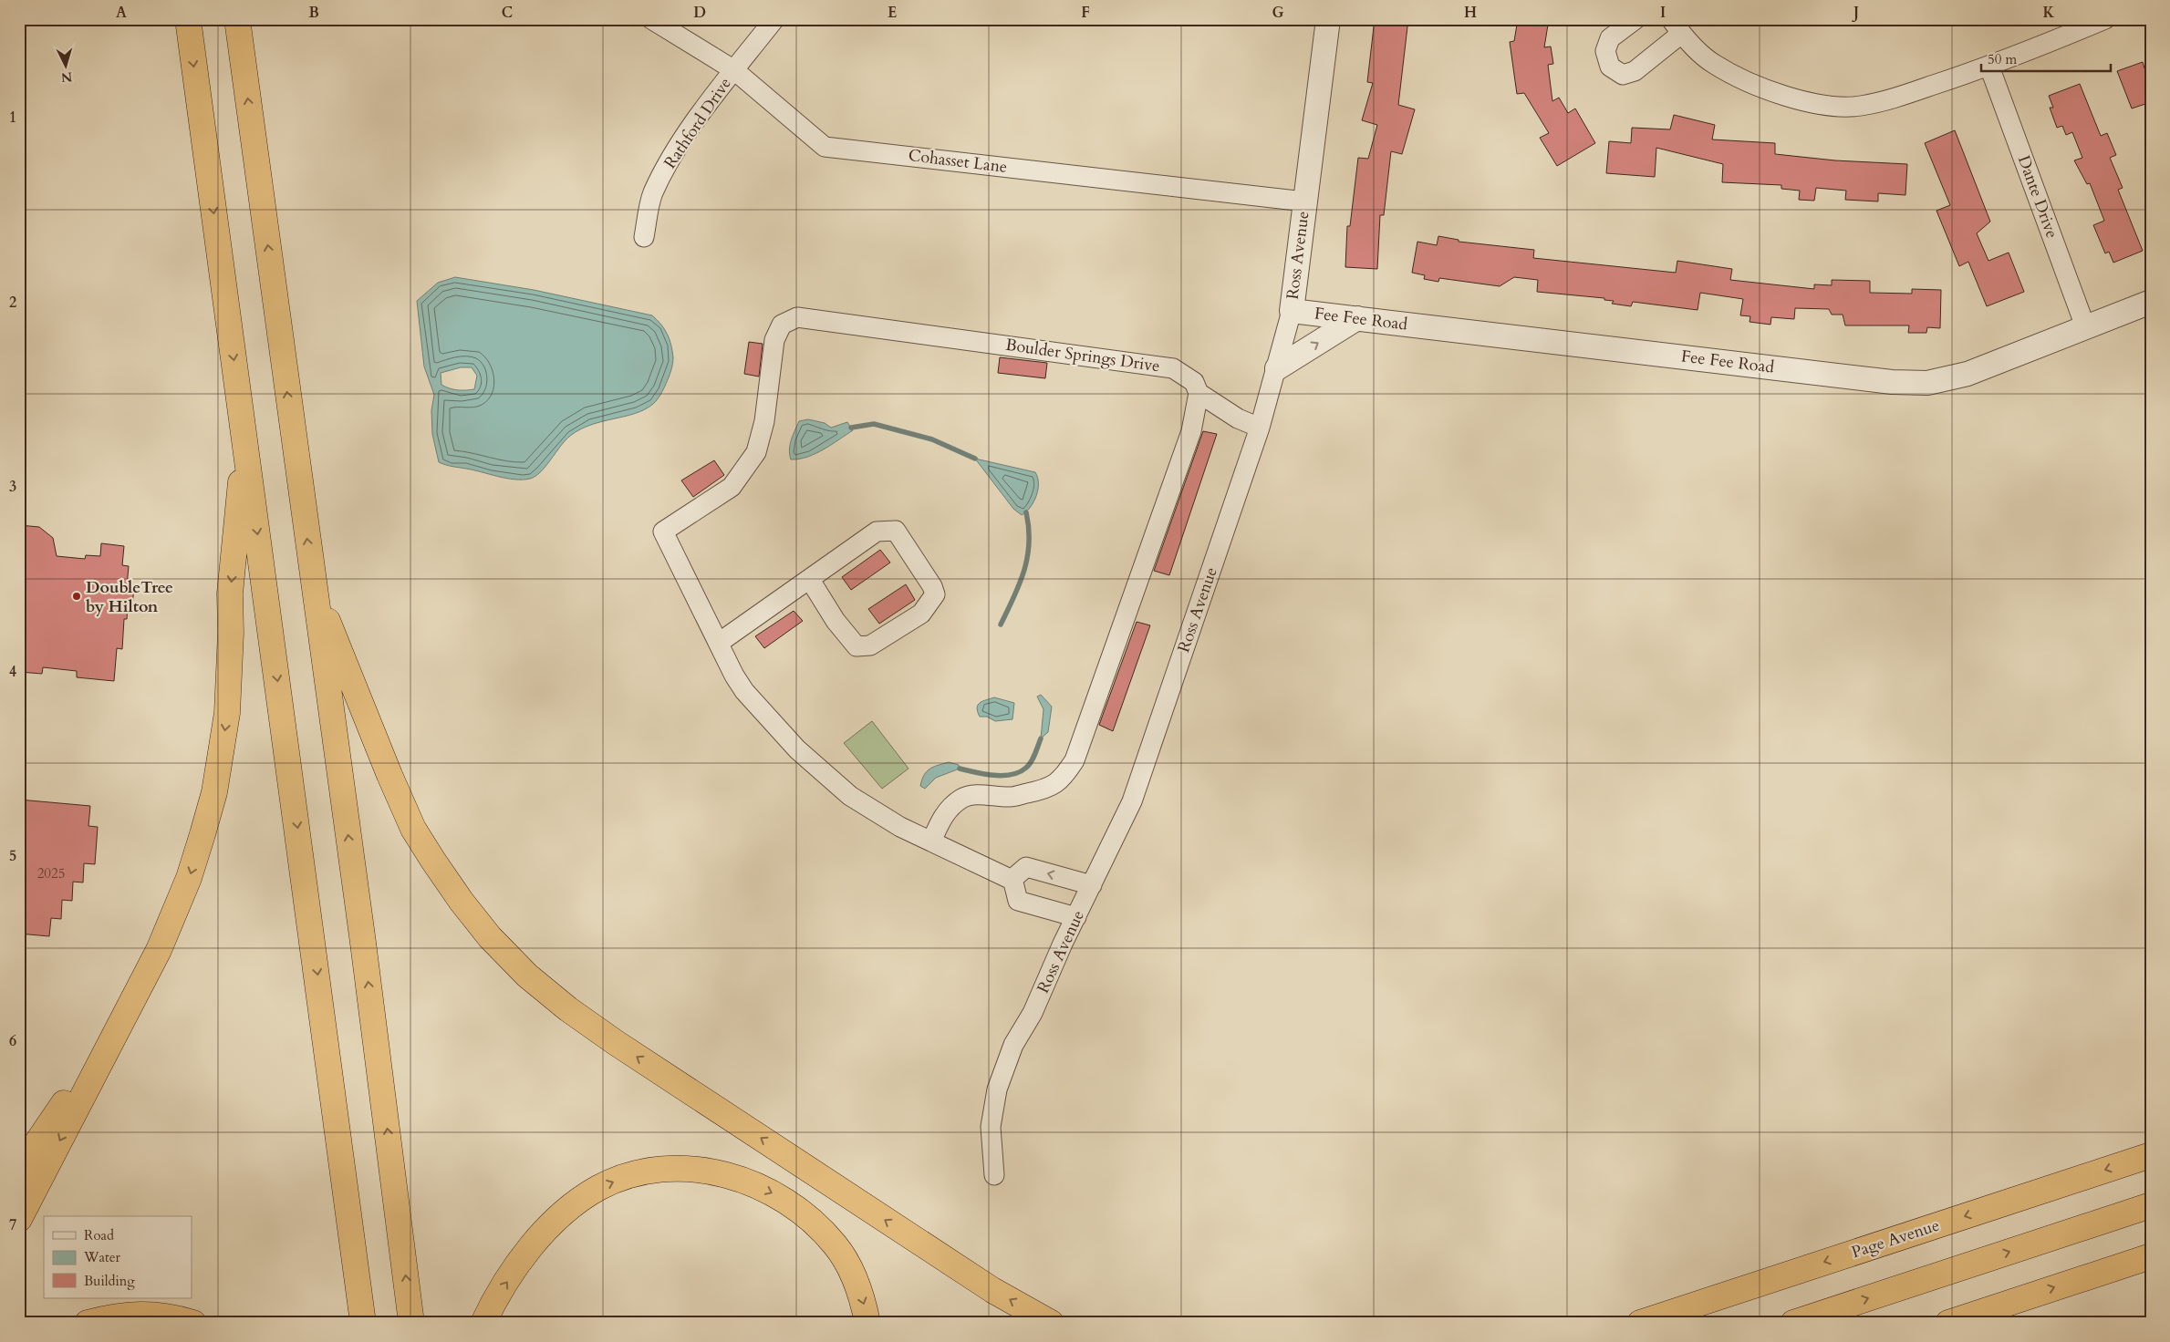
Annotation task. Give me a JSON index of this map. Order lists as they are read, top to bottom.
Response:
{
  "streets": {
    "highway": ["Page Avenue"],
    "street": [
      "Rathford Drive",
      "Cohasset Lane",
      "Dante Drive",
      "Ross Avenue",
      "Fee Fee Road",
      "Boulder Springs Drive"
    ]
  },
  "crossings": [
    ["Rathford Drive", "Cohasset Lane"],
    ["Cohasset Lane", "Ross Avenue"],
    ["Dante Drive", "Fee Fee Road"],
    ["Ross Avenue", "Fee Fee Road"],
    ["Ross Avenue", "Boulder Springs Drive"]
  ],
  "places": ["DoubleTree by Hilton"],
  "house_numbers": ["2025"],
  "legend": ["Road", "Water", "Building"],
  "scale_bar": "50 m",
  "north": "bottom",
  "grid": {
    "columns": [
      "A",
      "B",
      "C",
      "D",
      "E",
      "F",
      "G",
      "H",
      "I",
      "J",
      "K"
    ],
    "rows": [
      "1",
      "2",
      "3",
      "4",
      "5",
      "6",
      "7"
    ]
  }
}
